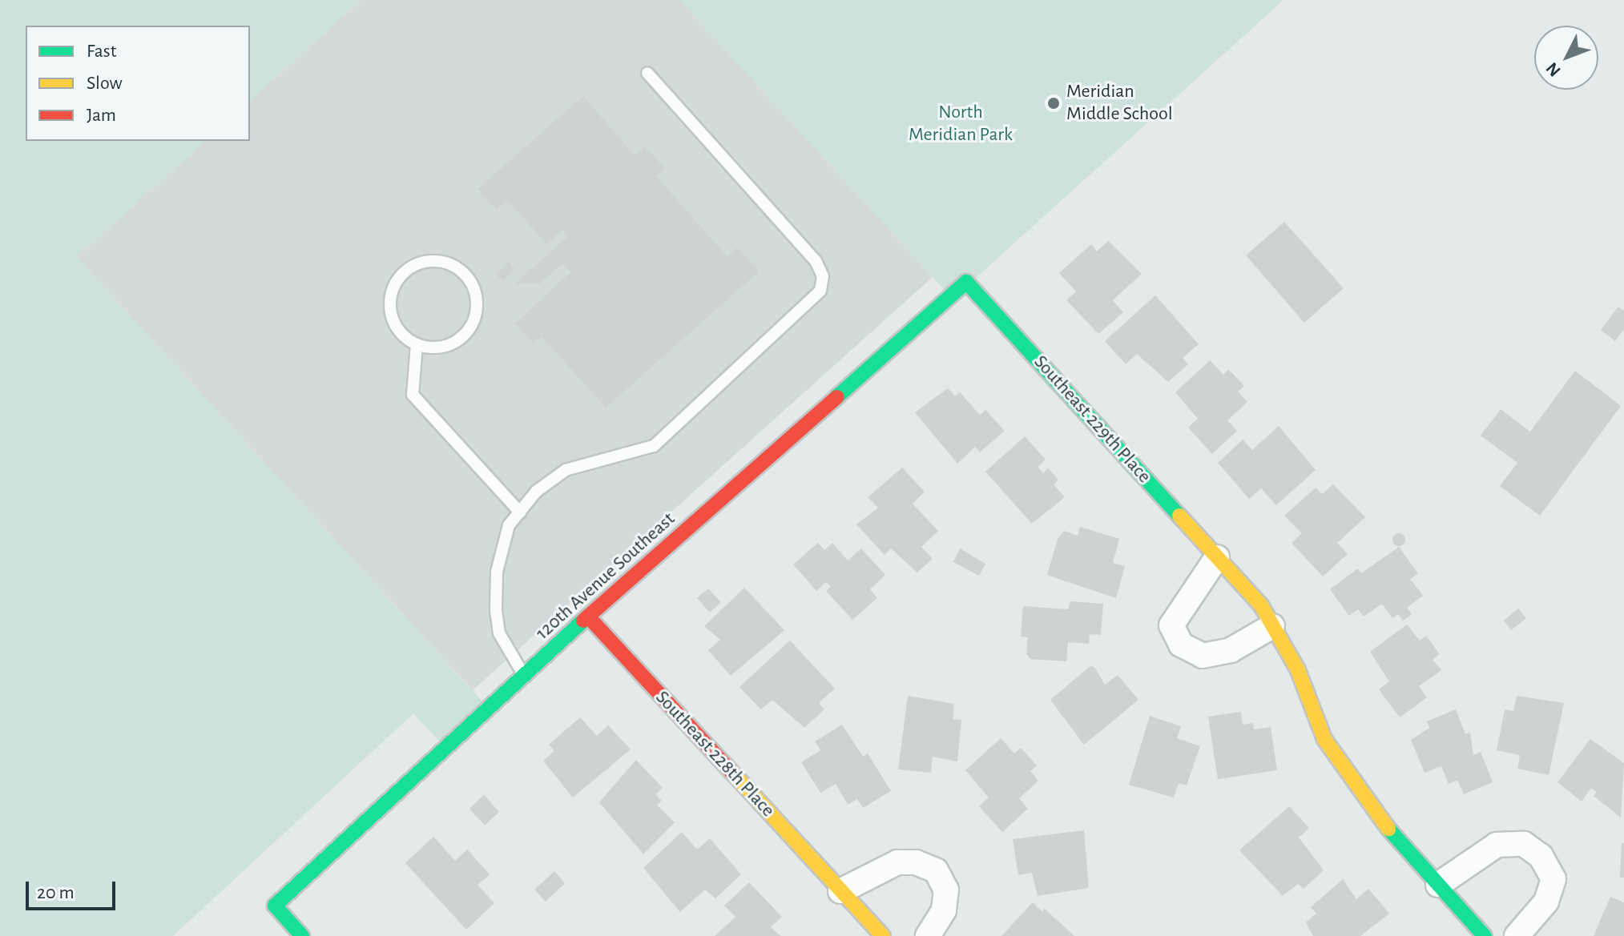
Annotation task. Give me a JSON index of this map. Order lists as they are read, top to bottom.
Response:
{
  "streets": {
    "street": ["Southeast 229th Place", "120th Avenue Southeast", "Southeast 228th Place"]
  },
  "crossings": [
    ["Southeast 229th Place", "120th Avenue Southeast"],
    ["120th Avenue Southeast", "Southeast 228th Place"]
  ],
  "parks": ["North Meridian Park"],
  "places": ["Meridian Middle School"],
  "legend": ["Fast", "Slow", "Jam"],
  "scale_bar": "20 m",
  "north": "bottom left"
}
